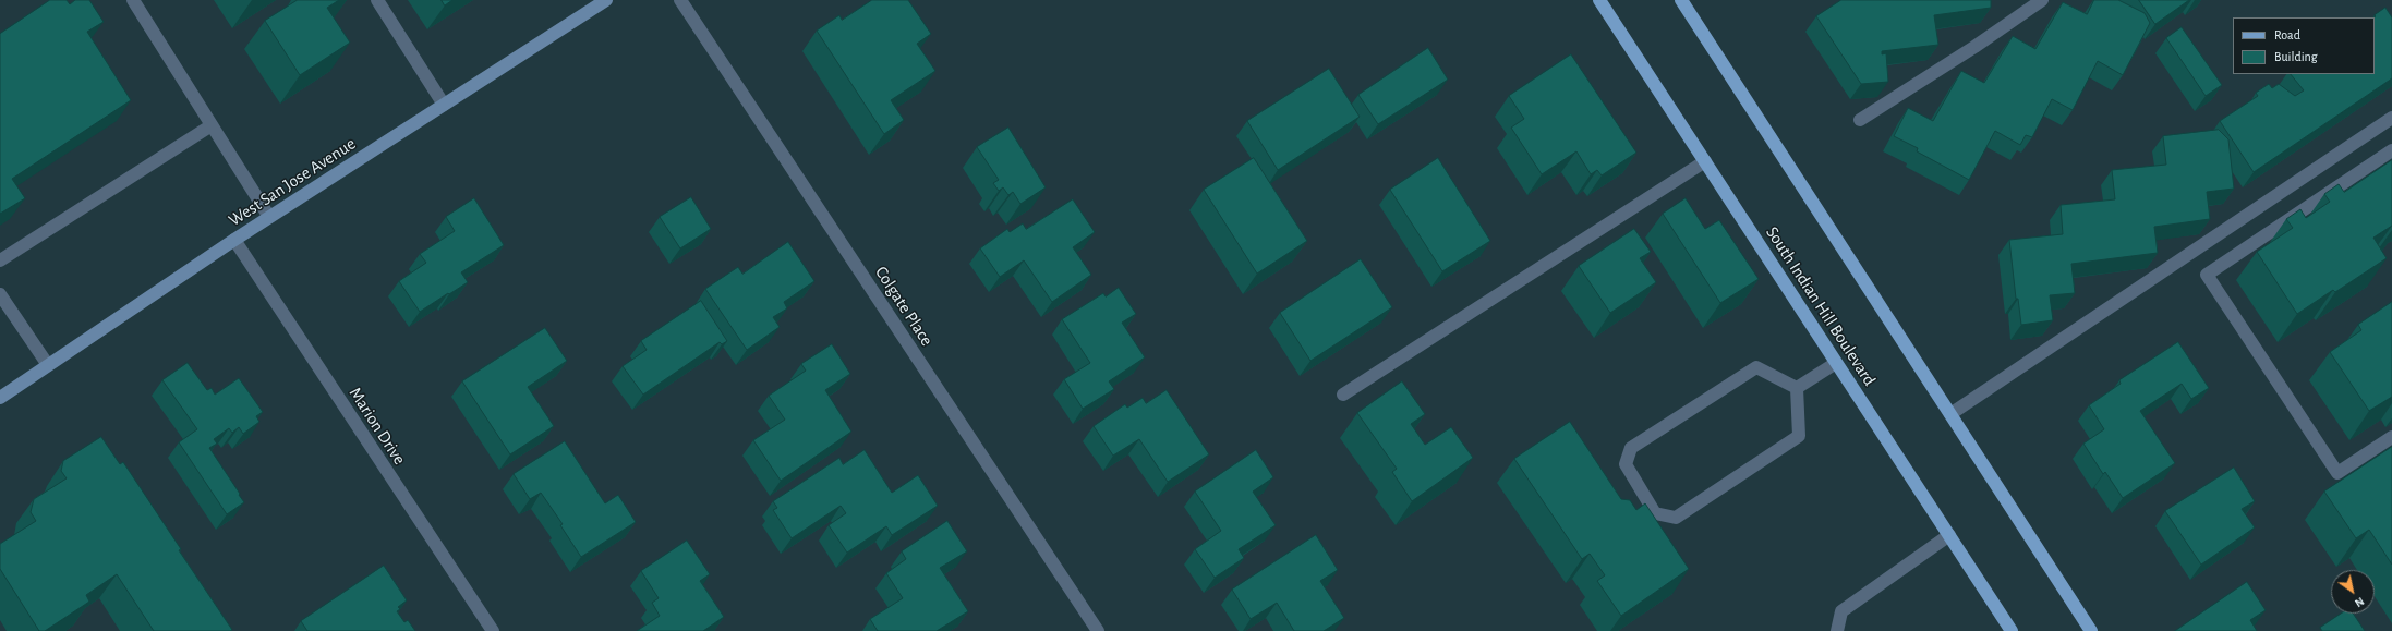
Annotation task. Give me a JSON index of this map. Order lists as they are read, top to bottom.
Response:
{
  "streets": {
    "main road": ["South Indian Hill Boulevard"],
    "street": ["West San Jose Avenue", "Colgate Place", "Marion Drive"]
  },
  "crossings": [
    ["West San Jose Avenue", "Marion Drive"]
  ],
  "legend": ["Road", "Building"],
  "north": "bottom right"
}
